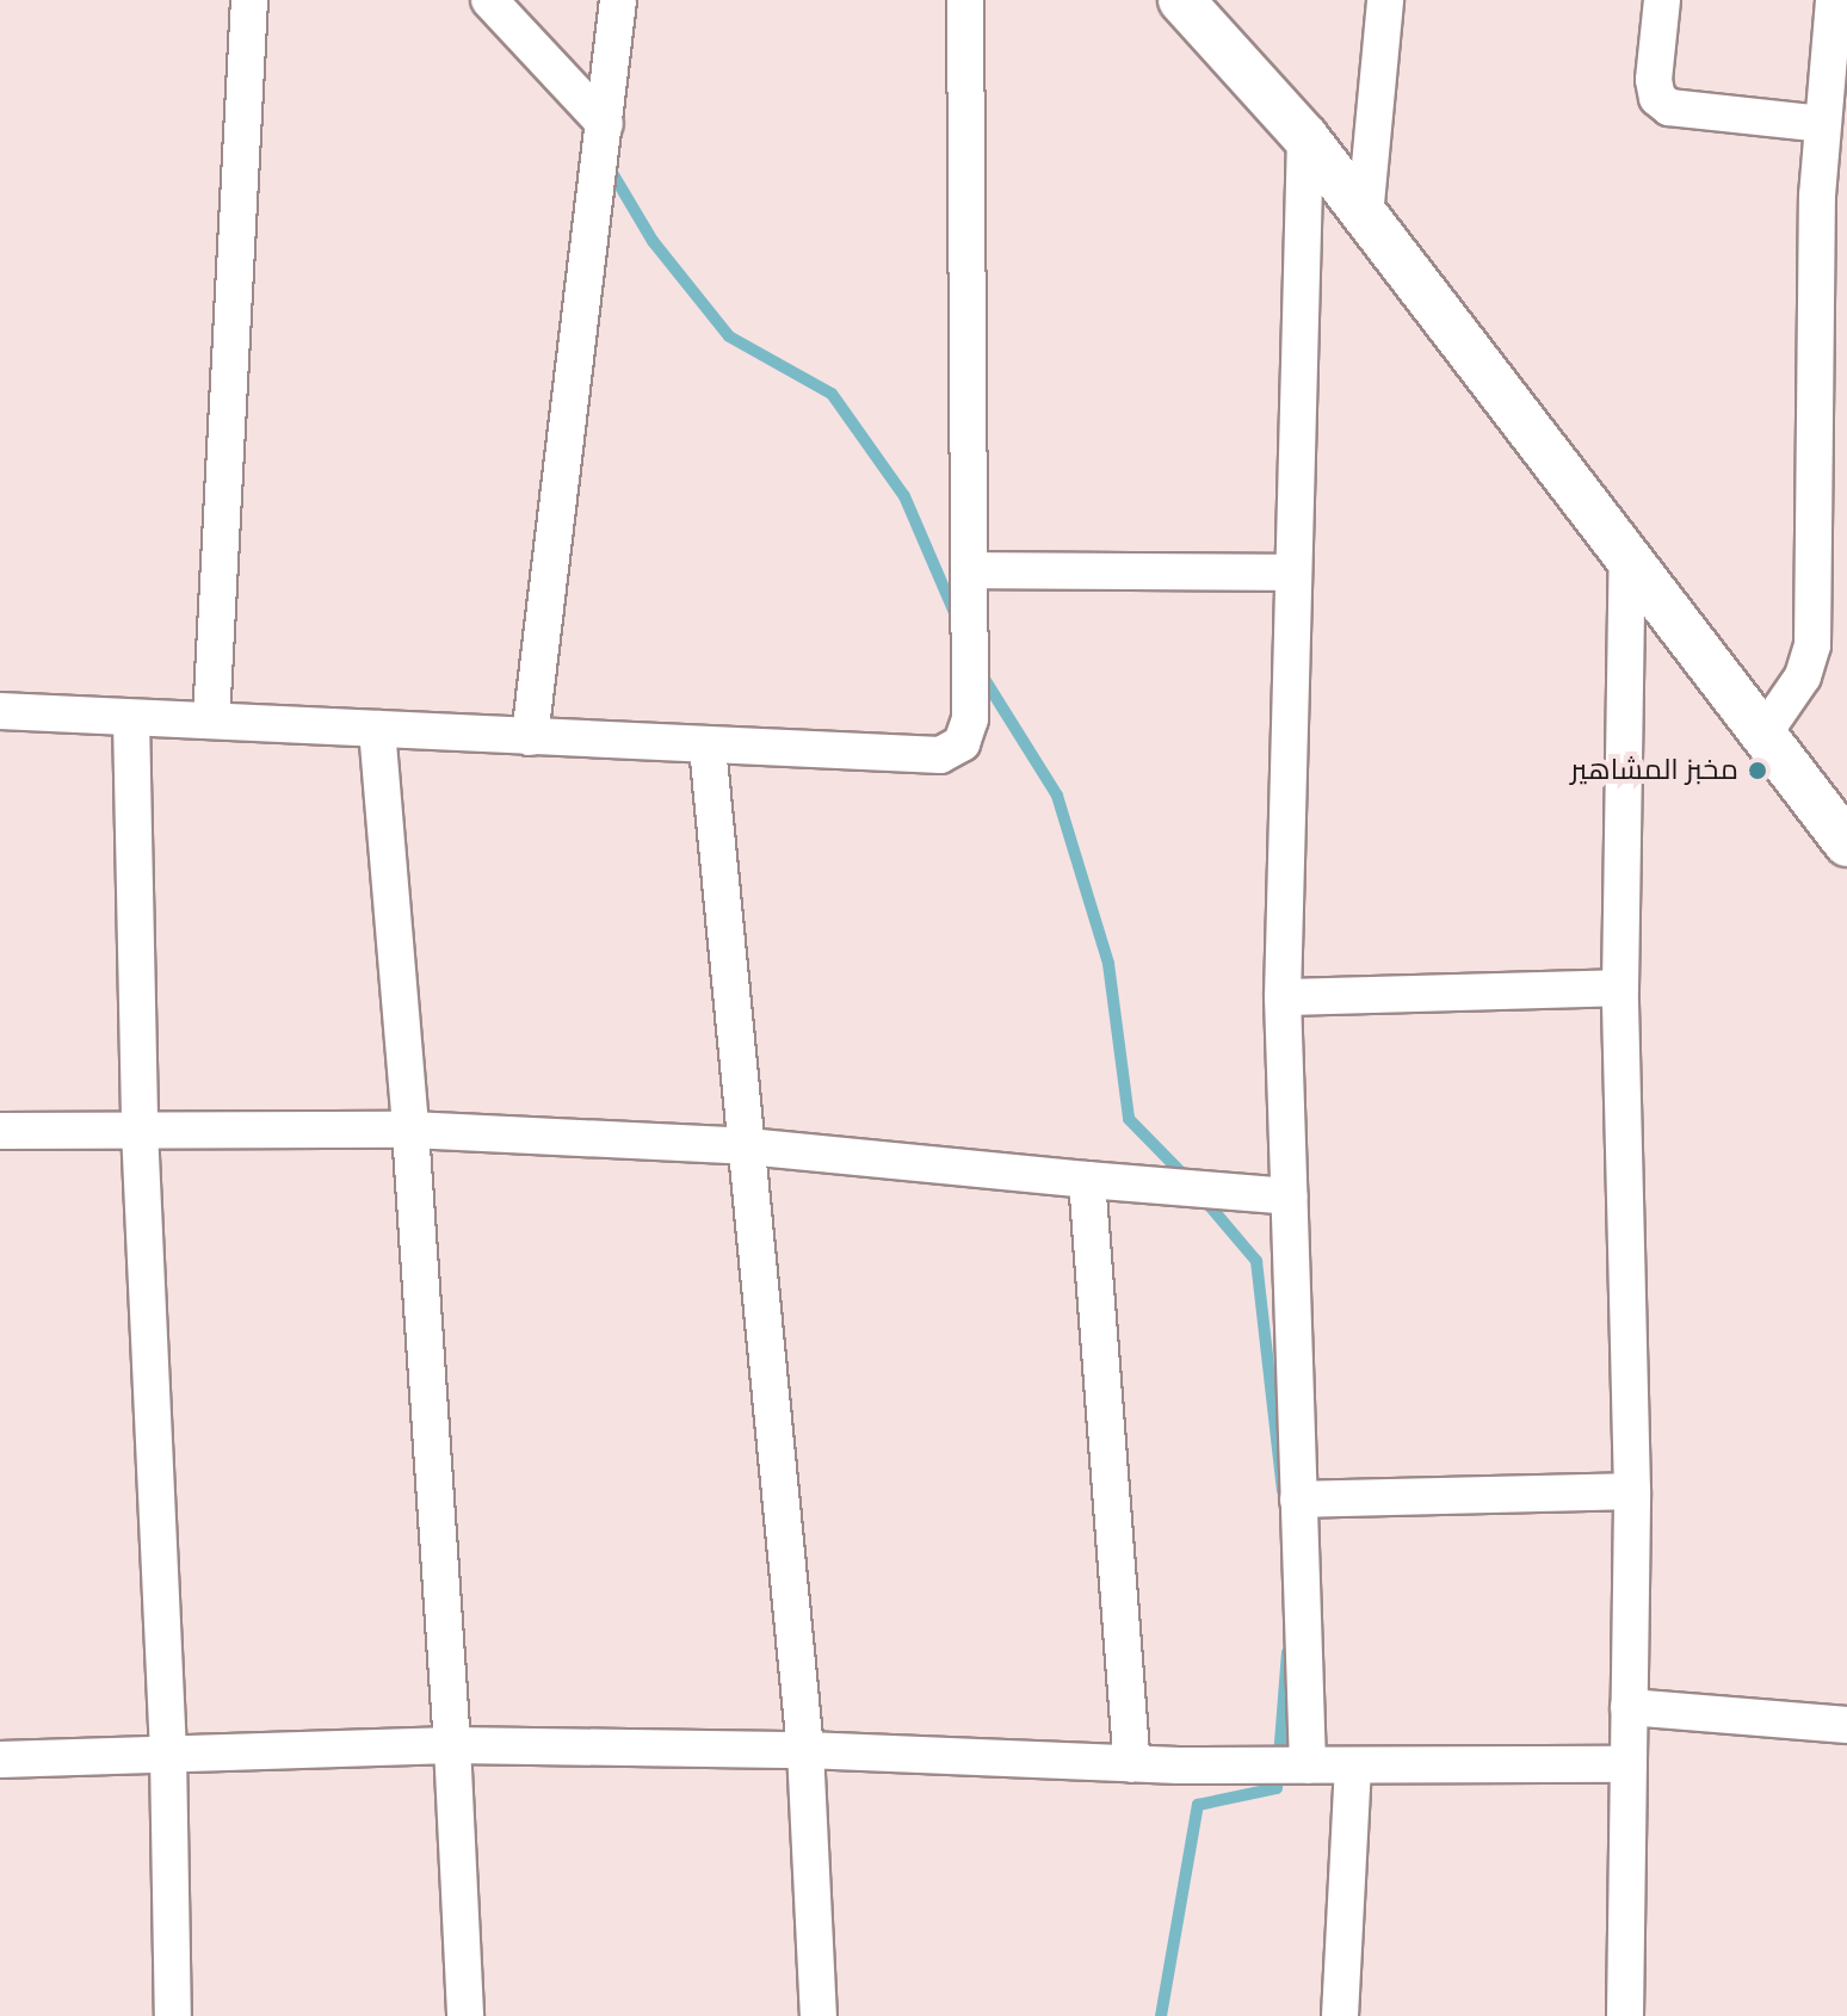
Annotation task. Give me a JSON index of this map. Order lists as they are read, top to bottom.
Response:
{
  "places": ["مخبز المشاهير"]
}
